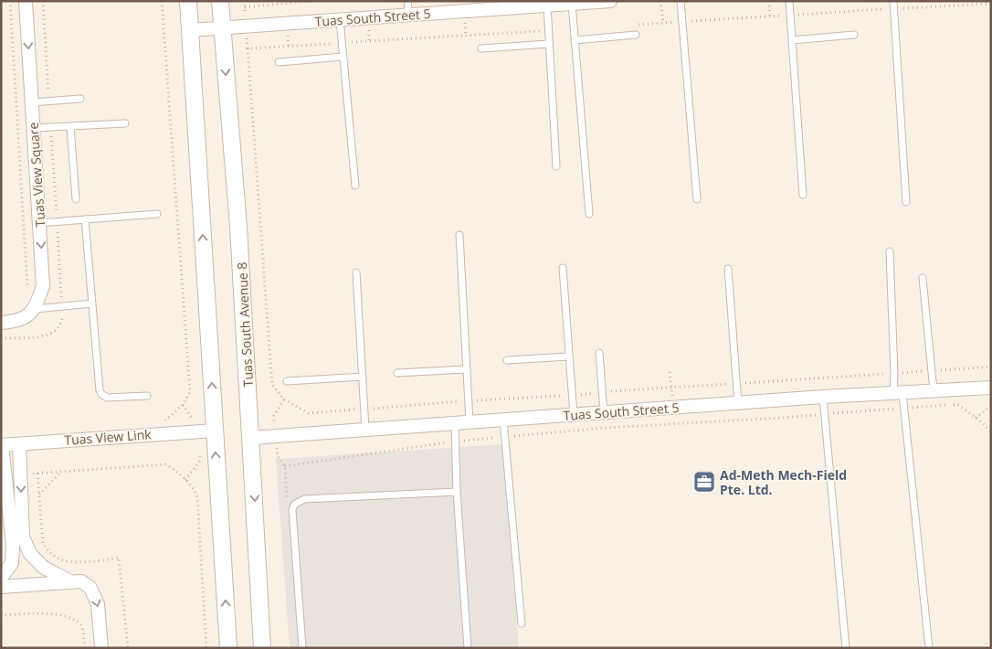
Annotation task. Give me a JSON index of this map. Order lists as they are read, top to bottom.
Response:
{
  "streets": {
    "street": [
      "Tuas South Street 5",
      "Tuas View Square",
      "Tuas South Avenue 8",
      "Tuas View Link"
    ]
  },
  "crossings": [
    ["Tuas South Street 5", "Tuas South Avenue 8"]
  ],
  "one_way": ["Tuas View Square"],
  "places": {
    "office": ["Ad-Meth Mech-Field Pte. Ltd."]
  }
}
